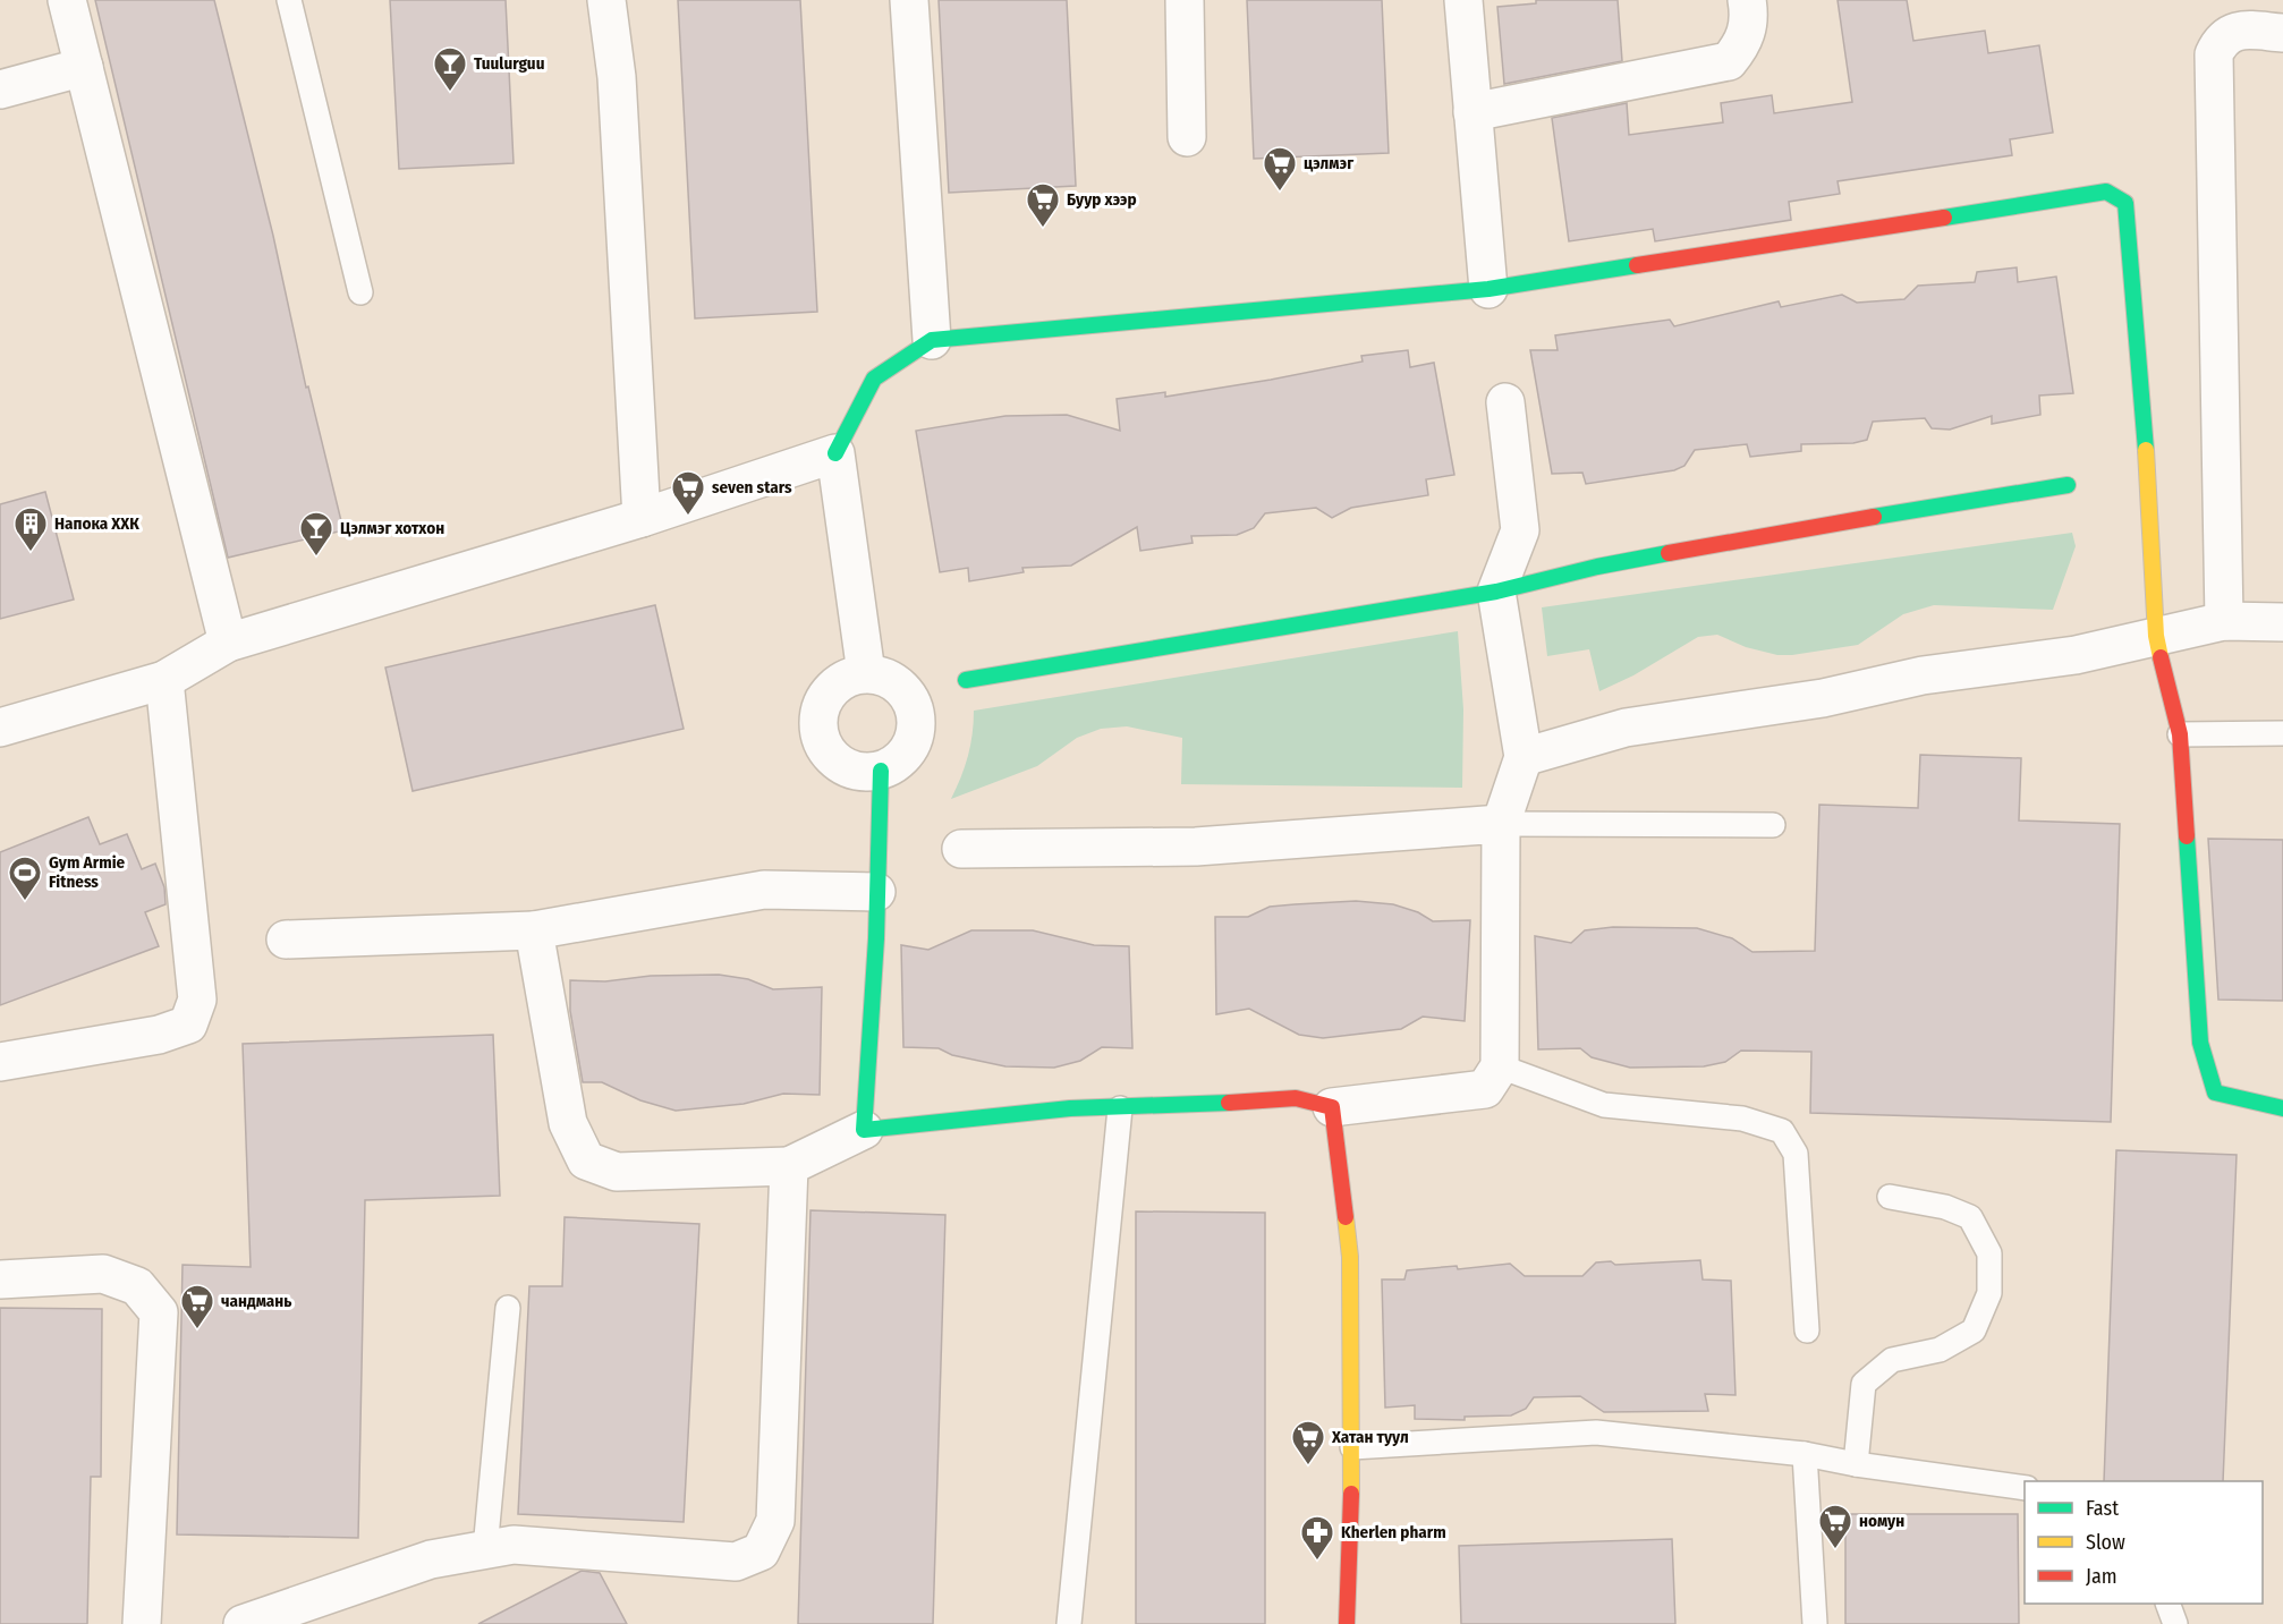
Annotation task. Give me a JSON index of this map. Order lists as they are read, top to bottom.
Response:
{
  "places": {
    "bar": ["Tuulurguu", "Цэлмэг хотхон"],
    "supermarket": [
      "цэлмэг",
      "Буур хээр",
      "seven stars",
      "чандмань",
      "Хатан туул",
      "номун"
    ],
    "building": ["Напока ХХК"],
    "sports": ["Gym Armie Fitness"],
    "pharmacy": ["Kherlen pharm"]
  },
  "legend": ["Fast", "Slow", "Jam"]
}
